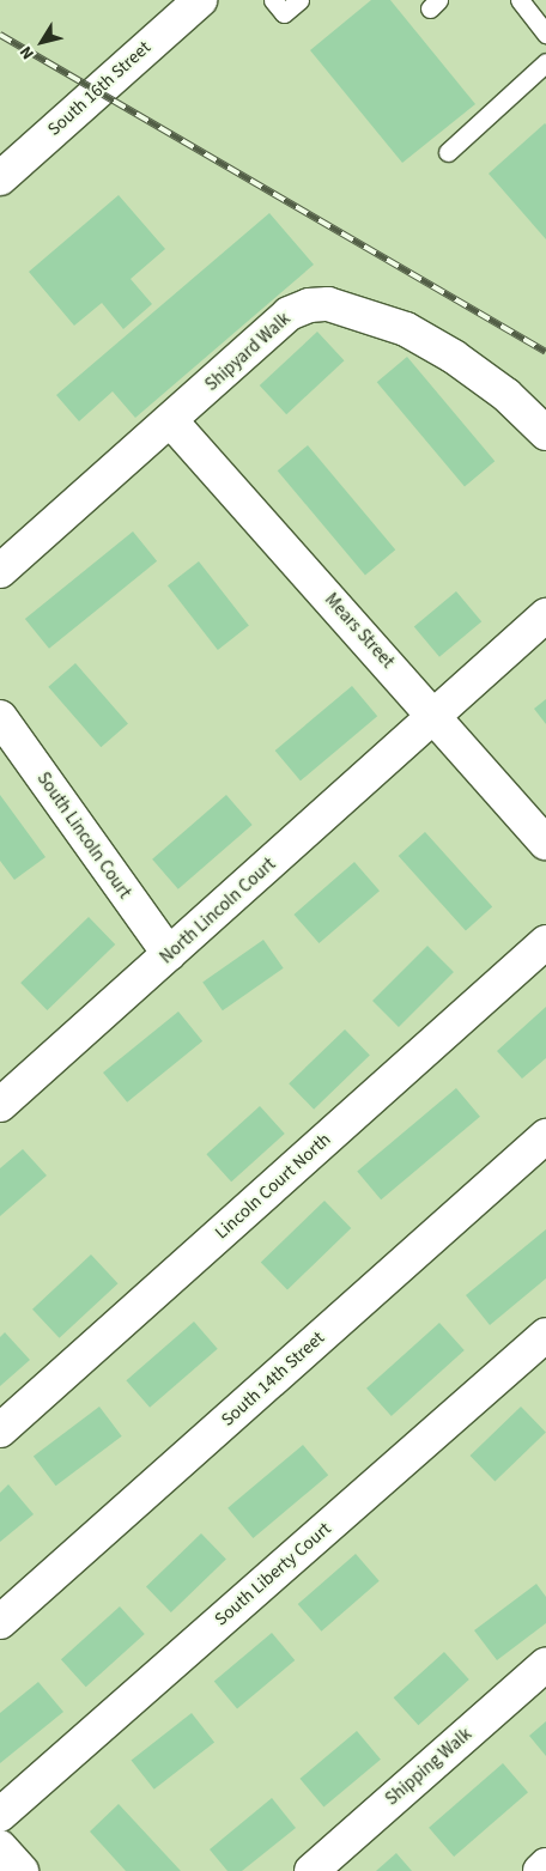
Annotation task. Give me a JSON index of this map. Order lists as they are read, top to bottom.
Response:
{
  "streets": {
    "street": [
      "South 16th Street",
      "Shipyard Walk",
      "Mears Street",
      "South Lincoln Court",
      "North Lincoln Court",
      "Lincoln Court North",
      "South 14th Street",
      "South Liberty Court",
      "Shipping Walk"
    ]
  },
  "crossings": [
    ["Shipyard Walk", "Mears Street"],
    ["Mears Street", "North Lincoln Court"],
    ["South Lincoln Court", "North Lincoln Court"]
  ],
  "north": "bottom left"
}
